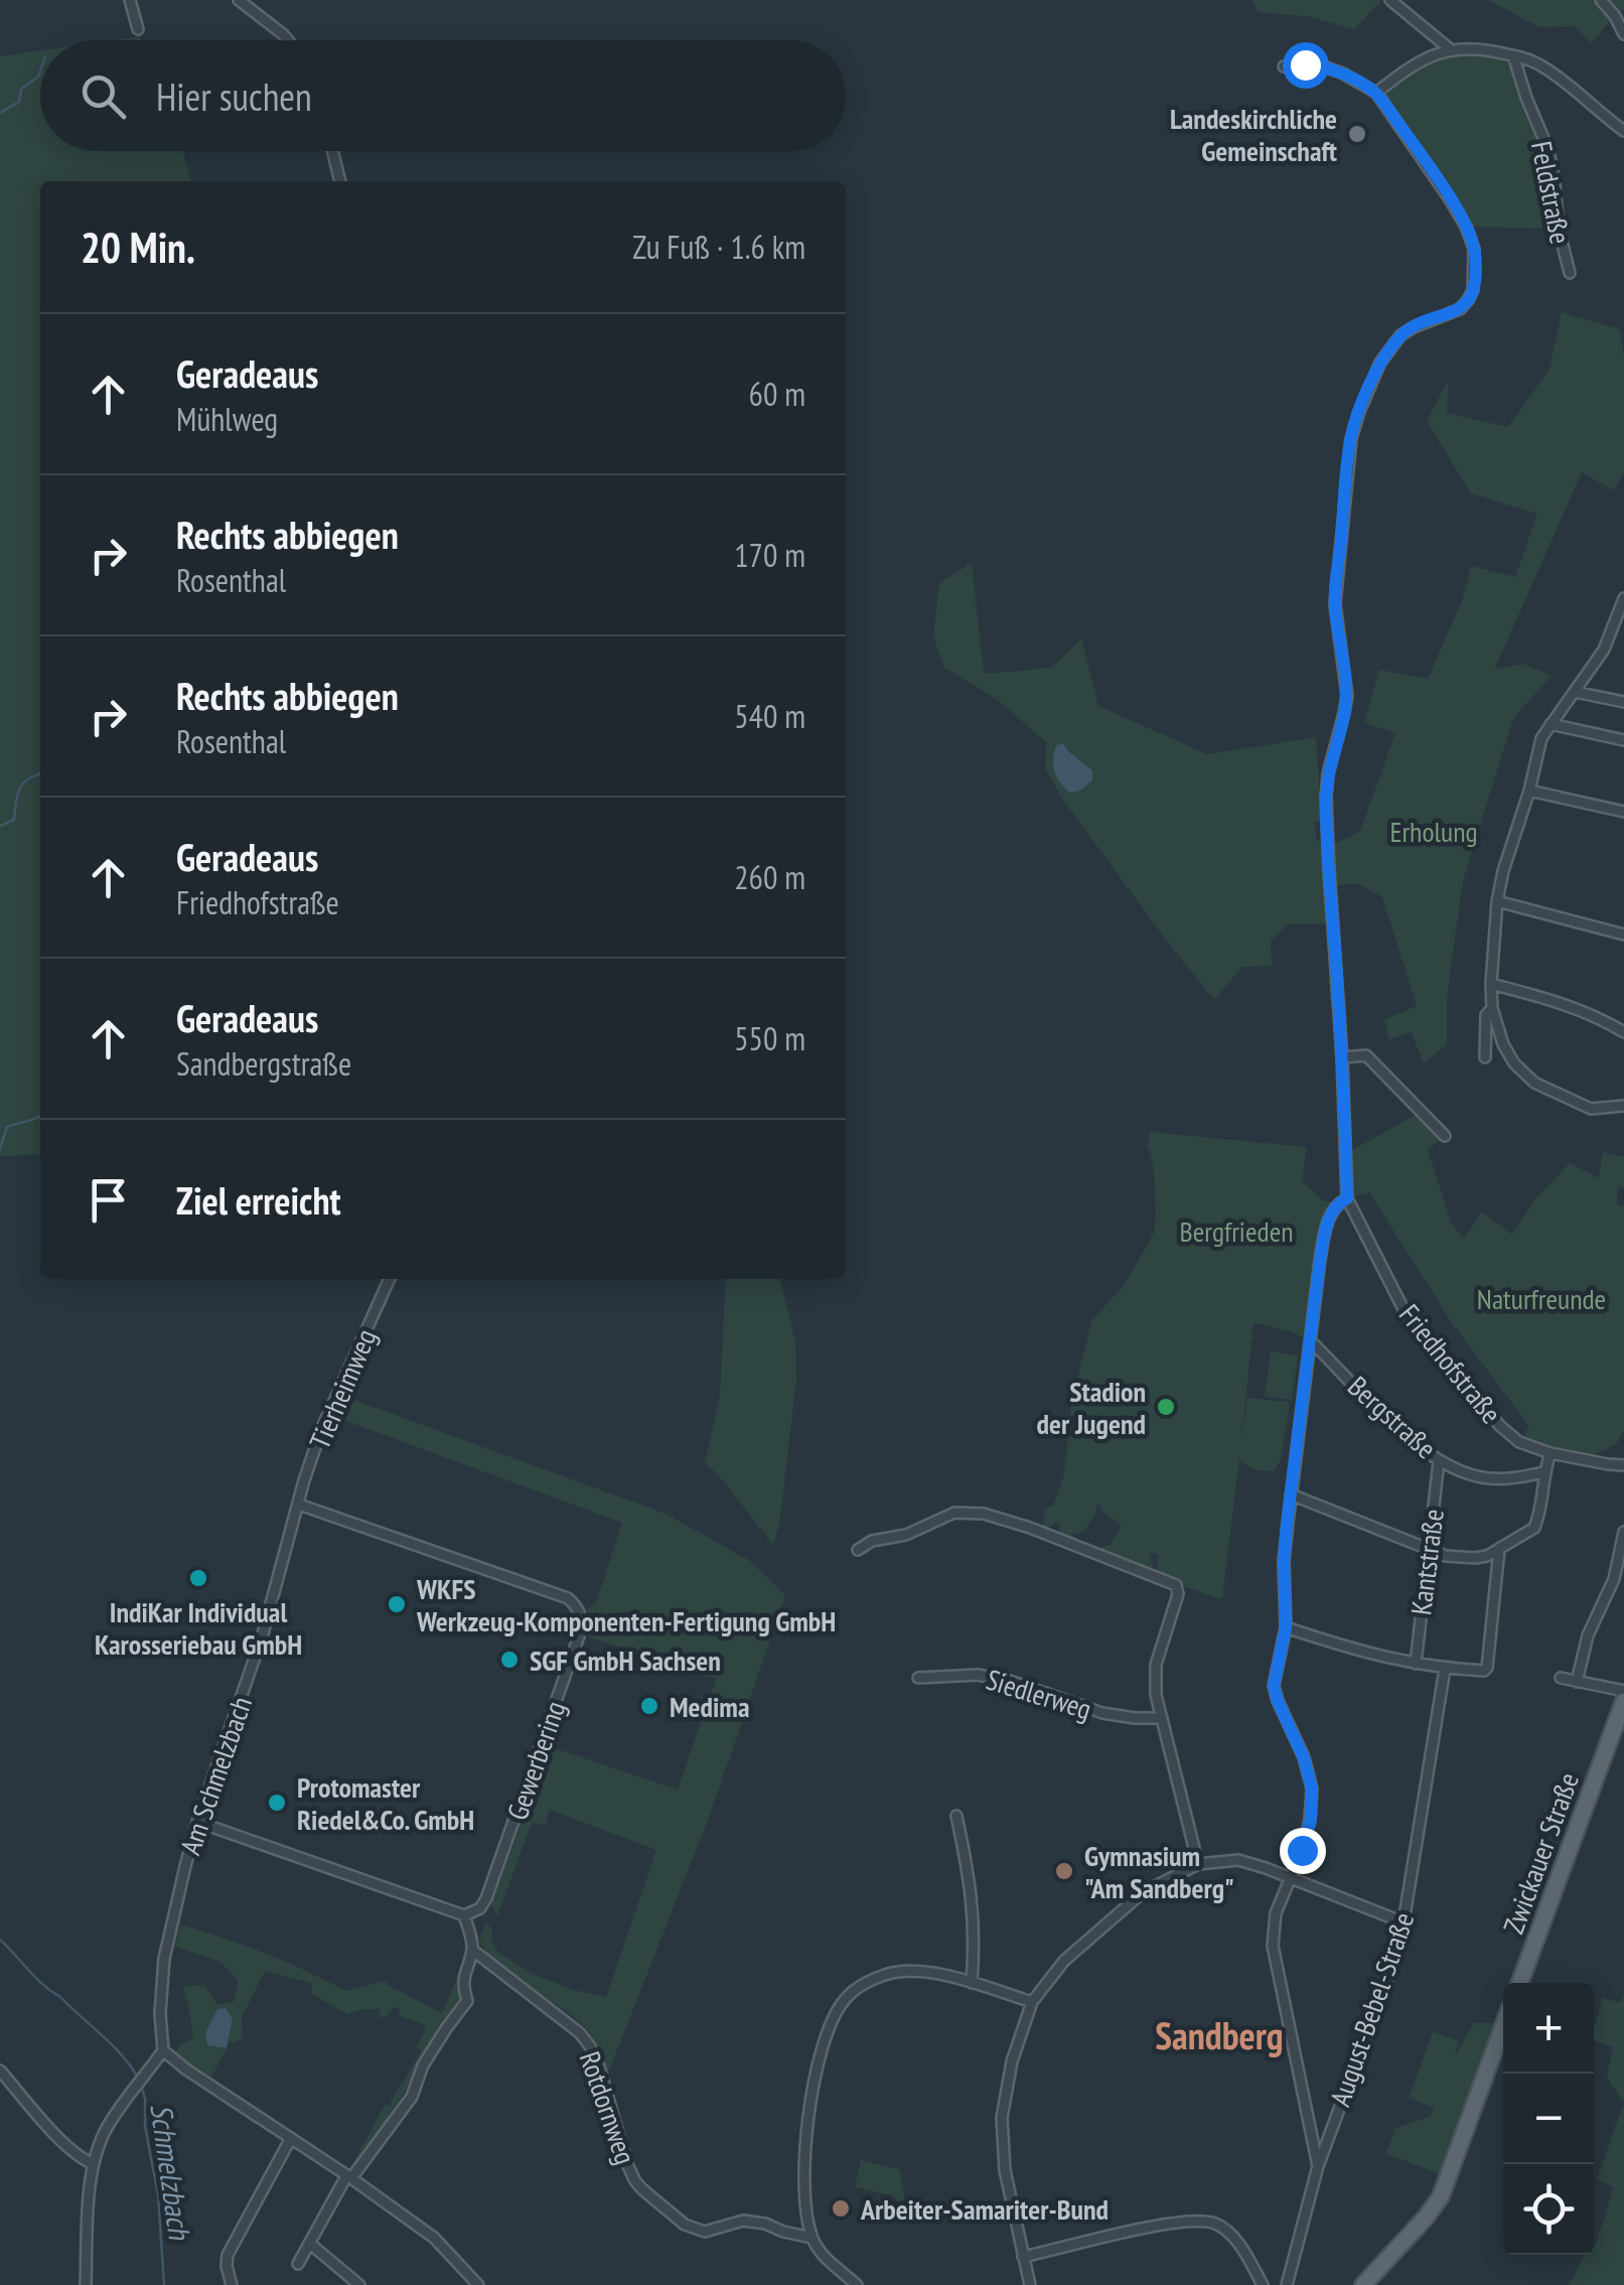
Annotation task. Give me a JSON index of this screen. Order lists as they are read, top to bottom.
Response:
{
  "streets": {
    "main road": ["Zwickauer Straße"],
    "street": [
      "Feldstraße",
      "Friedhofstraße",
      "Tierheimweg",
      "Bergstraße",
      "Kantstraße",
      "Siedlerweg",
      "Gewerbering",
      "Am Schmelzbach",
      "August-Bebel-Straße",
      "Rotdornweg"
    ]
  },
  "crossings": [
    ["Tierheimweg", "Gewerbering"],
    ["Tierheimweg", "Am Schmelzbach"],
    ["Bergstraße", "Kantstraße"],
    ["Gewerbering", "Am Schmelzbach"]
  ],
  "districts": ["Sandberg"],
  "water": ["Schmelzbach"],
  "parks": ["Erholung", "Bergfrieden", "Naturfreunde"],
  "places": [
    "Landeskirchliche Gemeinschaft",
    "Stadion der Jugend",
    "IndiKar Individual Karosseriebau GmbH",
    "WKFS Werkzeug-Komponenten-Fertigung GmbH",
    "SGF GmbH Sachsen",
    "Medima",
    "Protomaster Riedel&Co. GmbH",
    "Gymnasium \"Am Sandberg\"",
    "Arbeiter-Samariter-Bund"
  ],
  "page": {
    "search": "Hier suchen",
    "heading": ["20 Min.", "Zu Fuß · 1.6 km"],
    "list": [
      ["Geradeaus", "Mühlweg", "60 m"],
      ["Rechts abbiegen", "Rosenthal", "170 m"],
      ["Rechts abbiegen", "Rosenthal", "540 m"],
      ["Geradeaus", "Friedhofstraße", "260 m"],
      ["Geradeaus", "Sandbergstraße", "550 m"],
      "Ziel erreicht"
    ],
    "map_buttons": ["+", "−"]
  }
}
